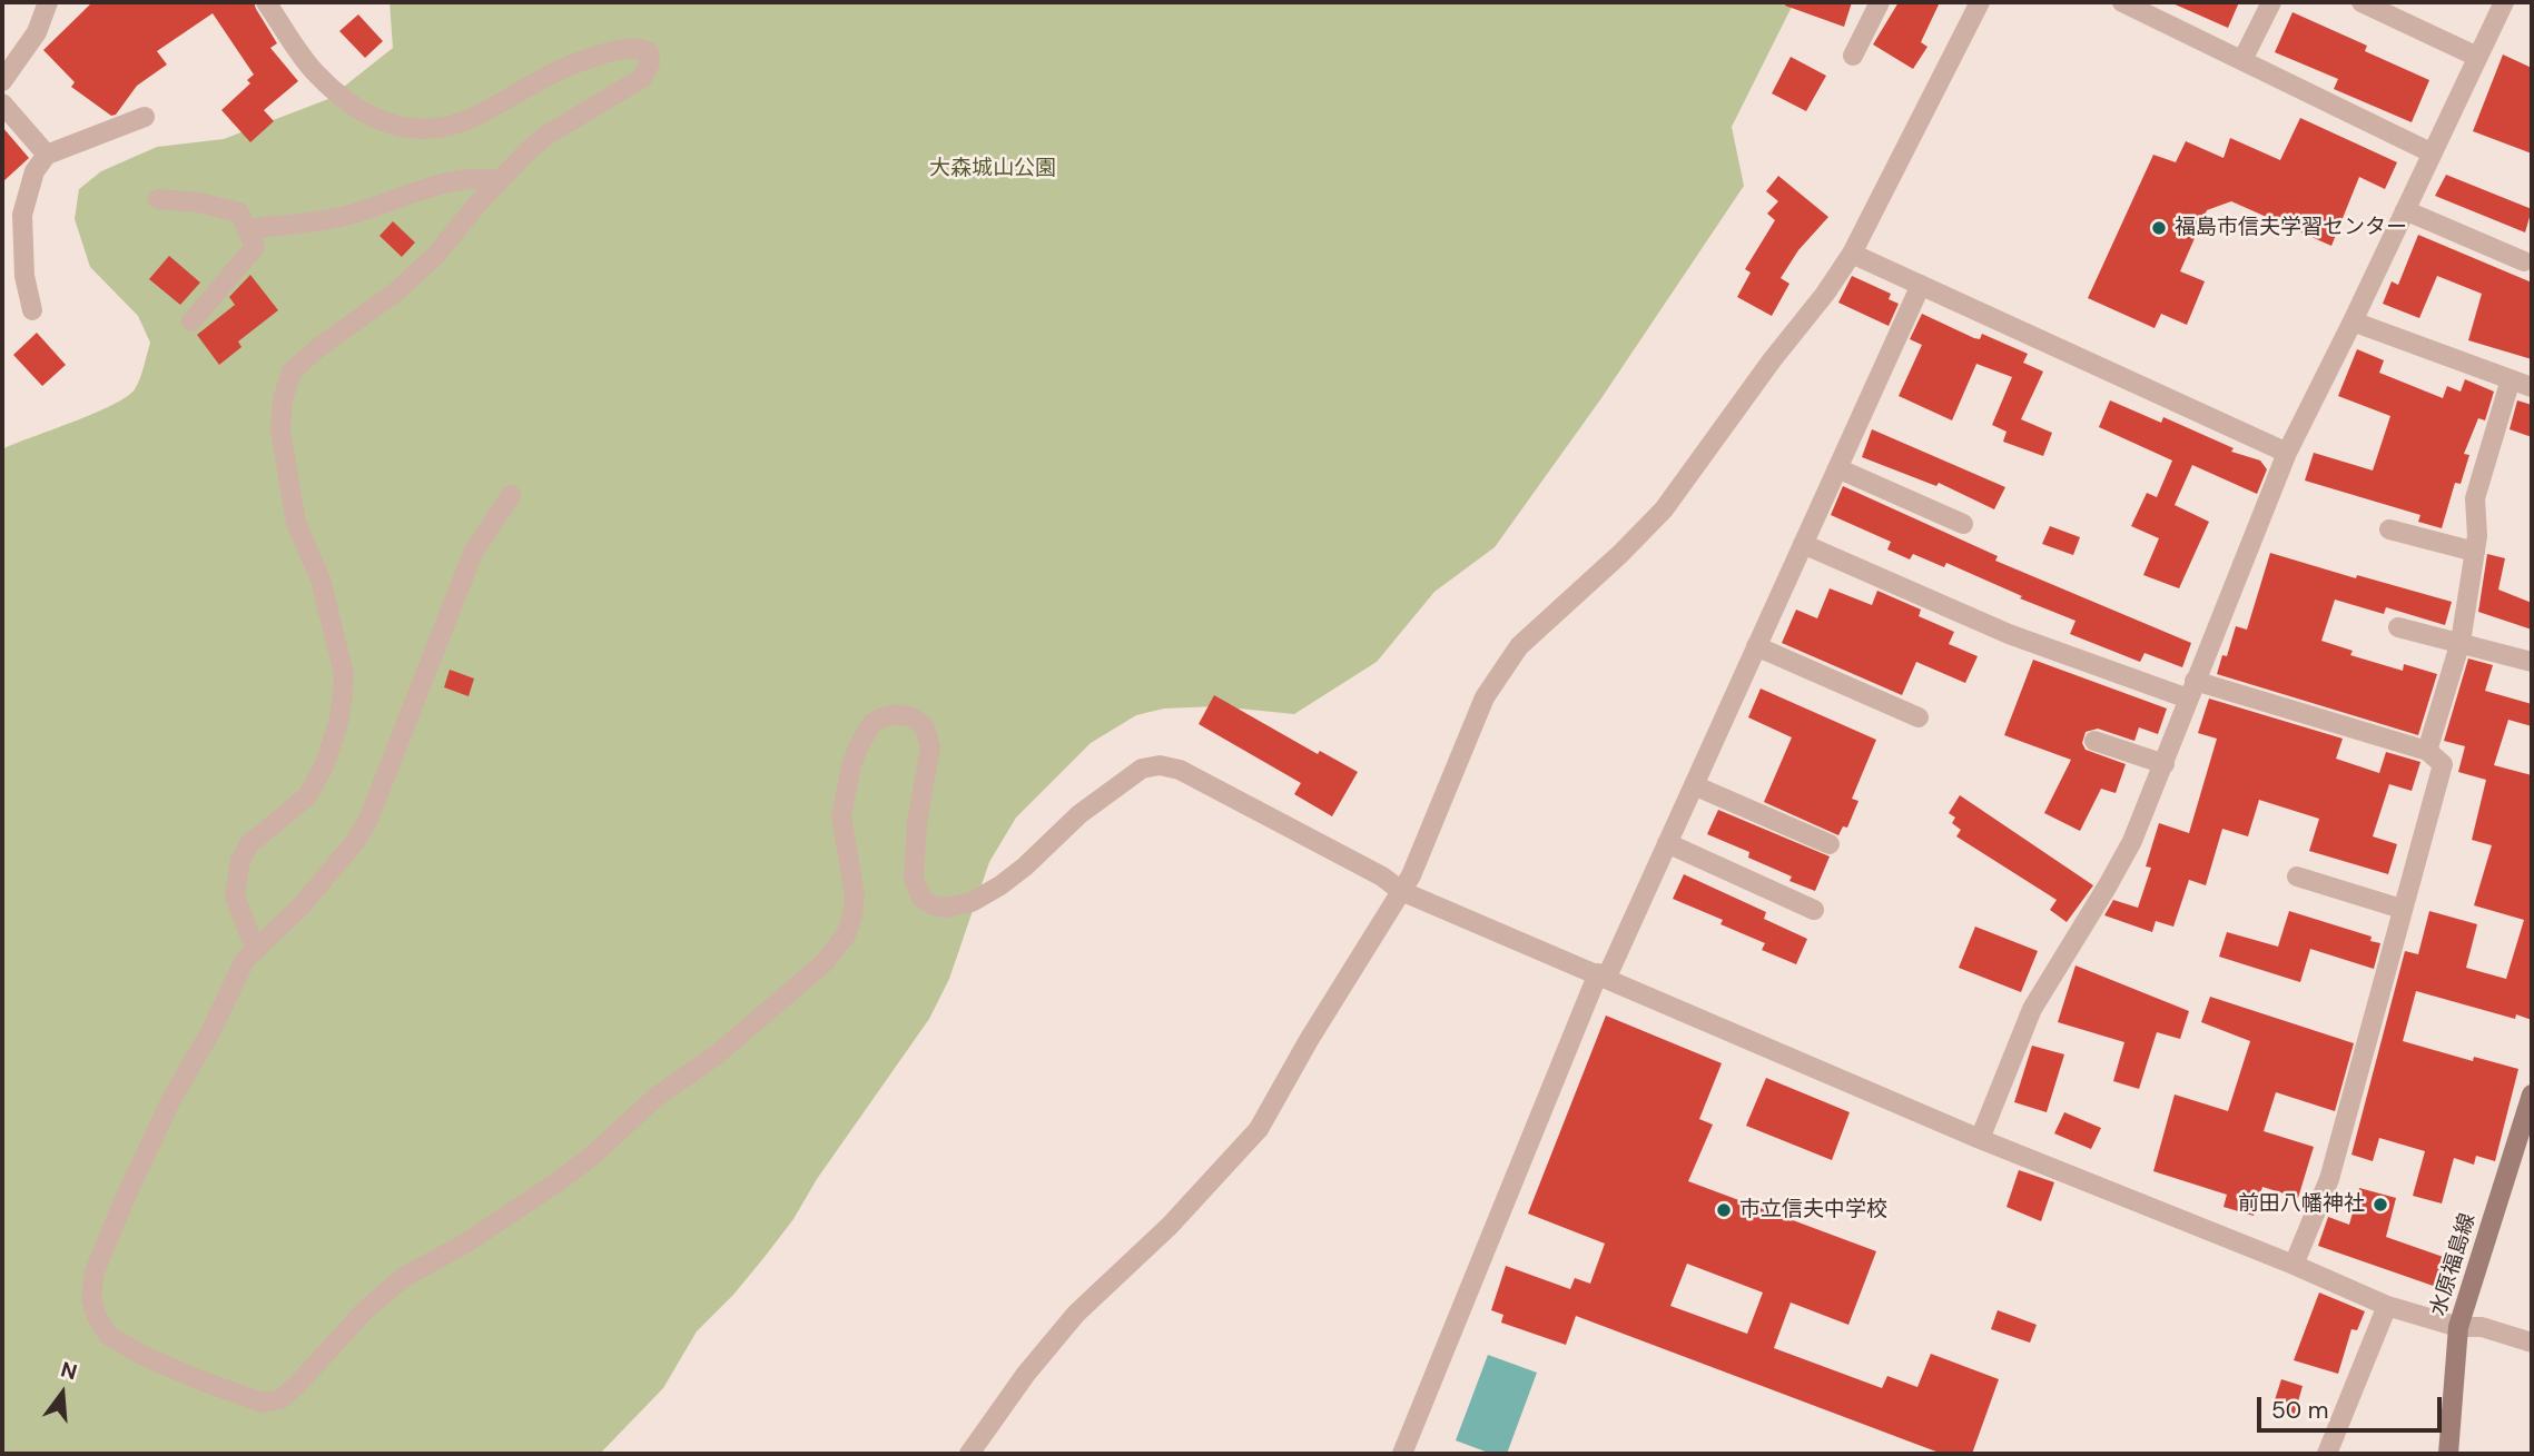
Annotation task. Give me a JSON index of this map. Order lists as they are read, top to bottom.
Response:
{
  "streets": {
    "main road": ["水原福島線"]
  },
  "parks": ["大森城山公園"],
  "places": ["福島市信夫学習センター", "前田八幡神社", "市立信夫中学校"],
  "scale_bar": "50 m",
  "north": "top"
}
